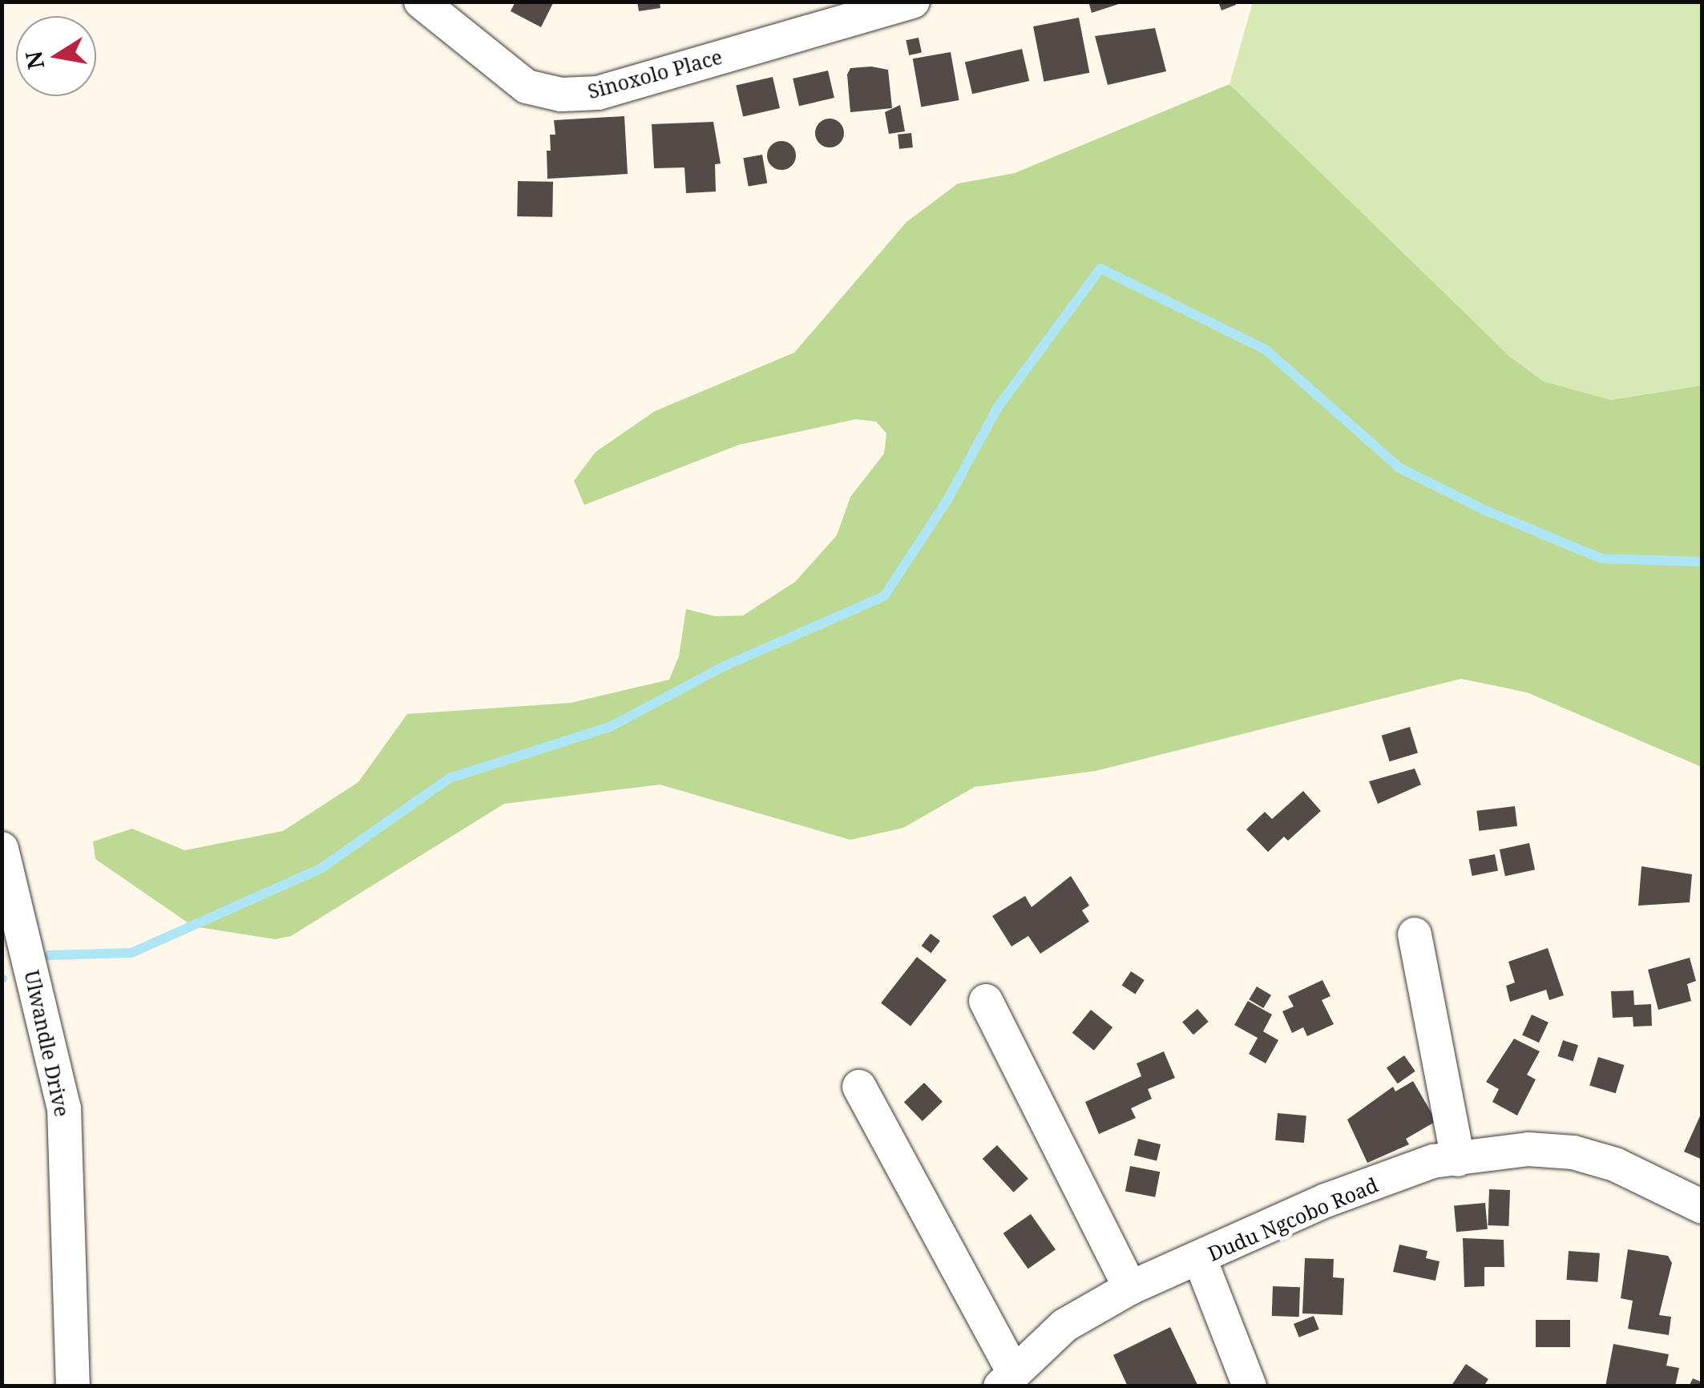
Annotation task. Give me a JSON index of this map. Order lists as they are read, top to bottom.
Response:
{
  "streets": {
    "street": ["Sinoxolo Place", "Ulwandle Drive", "Dudu Ngcobo Road"]
  },
  "north": "left"
}
